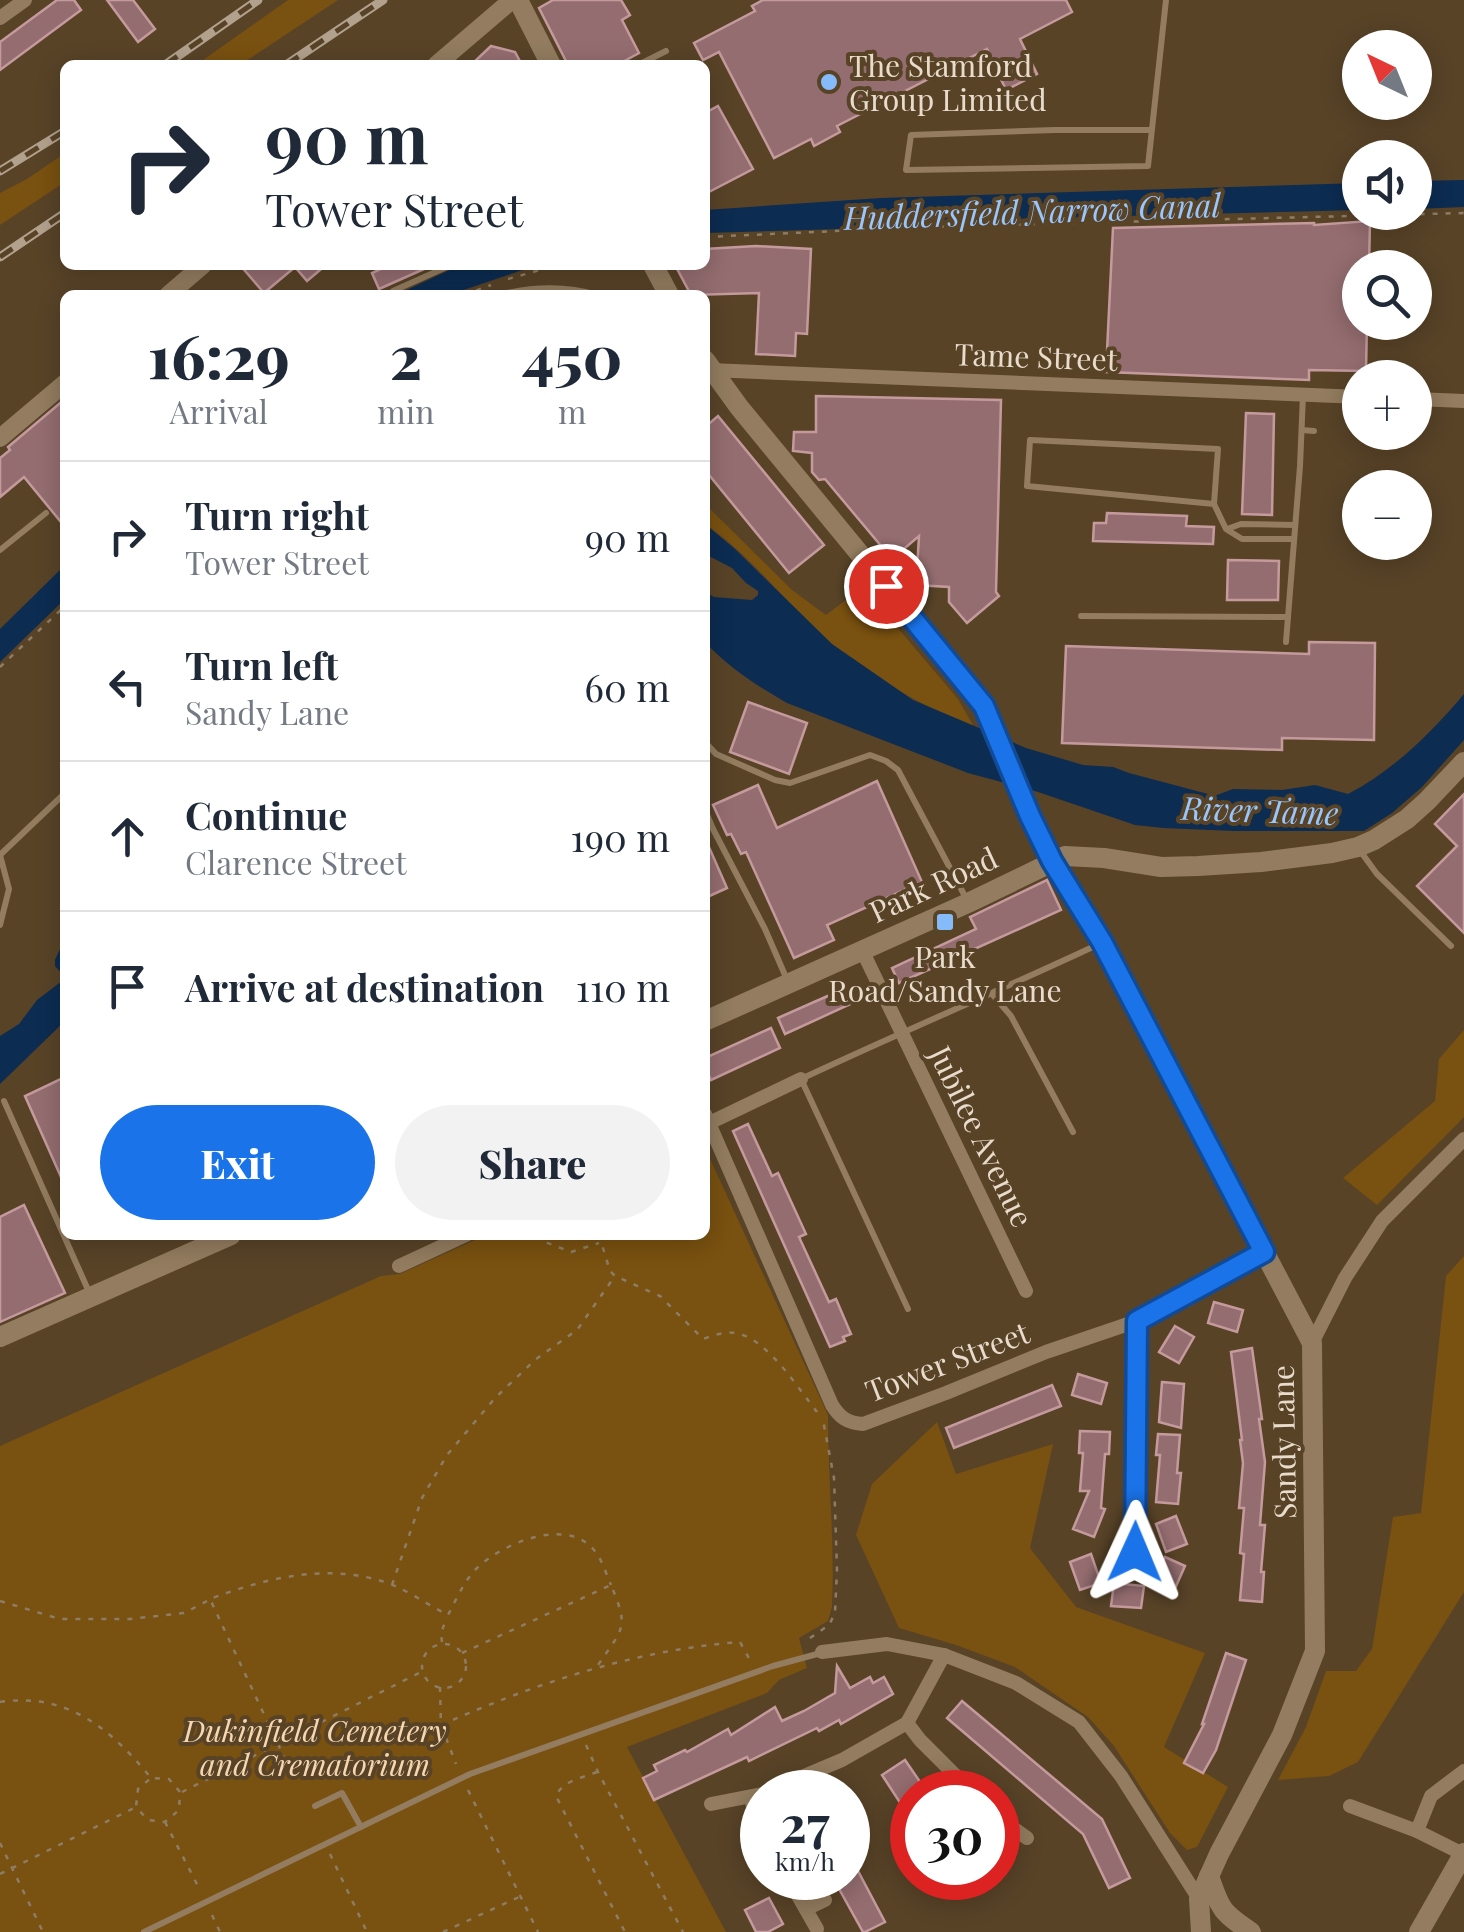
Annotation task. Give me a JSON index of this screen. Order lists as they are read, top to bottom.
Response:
{
  "streets": {
    "main road": ["Park Road", "Sandy Lane"],
    "street": ["Tame Street", "Jubilee Avenue", "Tower Street"]
  },
  "crossings": [
    ["Park Road", "Jubilee Avenue"],
    ["Park Road", "Sandy Lane"],
    ["Tower Street", "Sandy Lane"]
  ],
  "water": ["Huddersfield Narrow Canal", "River Tame"],
  "parks": ["Dukinfield Cemetery and Crematorium"],
  "places": {
    "other": ["The Stamford Group Limited"],
    "transit": ["Park Road/Sandy Lane"]
  },
  "north": "top left",
  "page": {
    "map_buttons": ["+", "−"],
    "turn": ["90 m", "Tower Street"],
    "eta": [
      "16:29",
      "Arrival",
      "2",
      "min",
      "450",
      "m"
    ],
    "list": [
      {
        "name": "Turn right",
        "note": "Tower Street",
        "value": "90 m"
      },
      {
        "name": "Turn left",
        "note": "Sandy Lane",
        "value": "60 m"
      },
      {
        "name": "Continue",
        "note": "Clarence Street",
        "value": "190 m"
      },
      {
        "name": "Arrive at destination",
        "value": "110 m"
      }
    ],
    "buttons": ["Exit", "Share"],
    "speed": "27 km/h",
    "limit": "30"
  }
}
